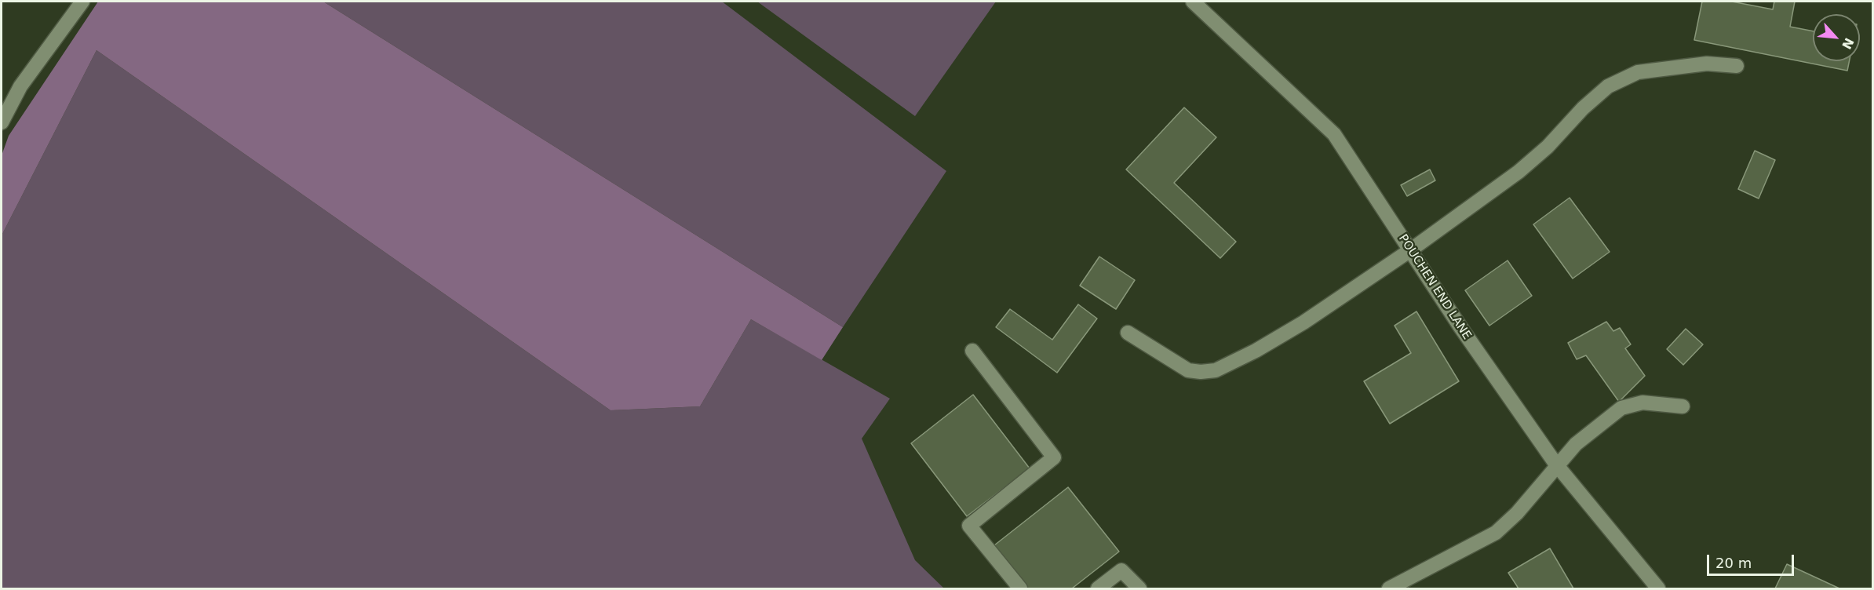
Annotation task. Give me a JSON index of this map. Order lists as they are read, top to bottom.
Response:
{
  "streets": {
    "street": ["POUCHEN END LANE"]
  },
  "scale_bar": "20 m",
  "north": "bottom right"
}
